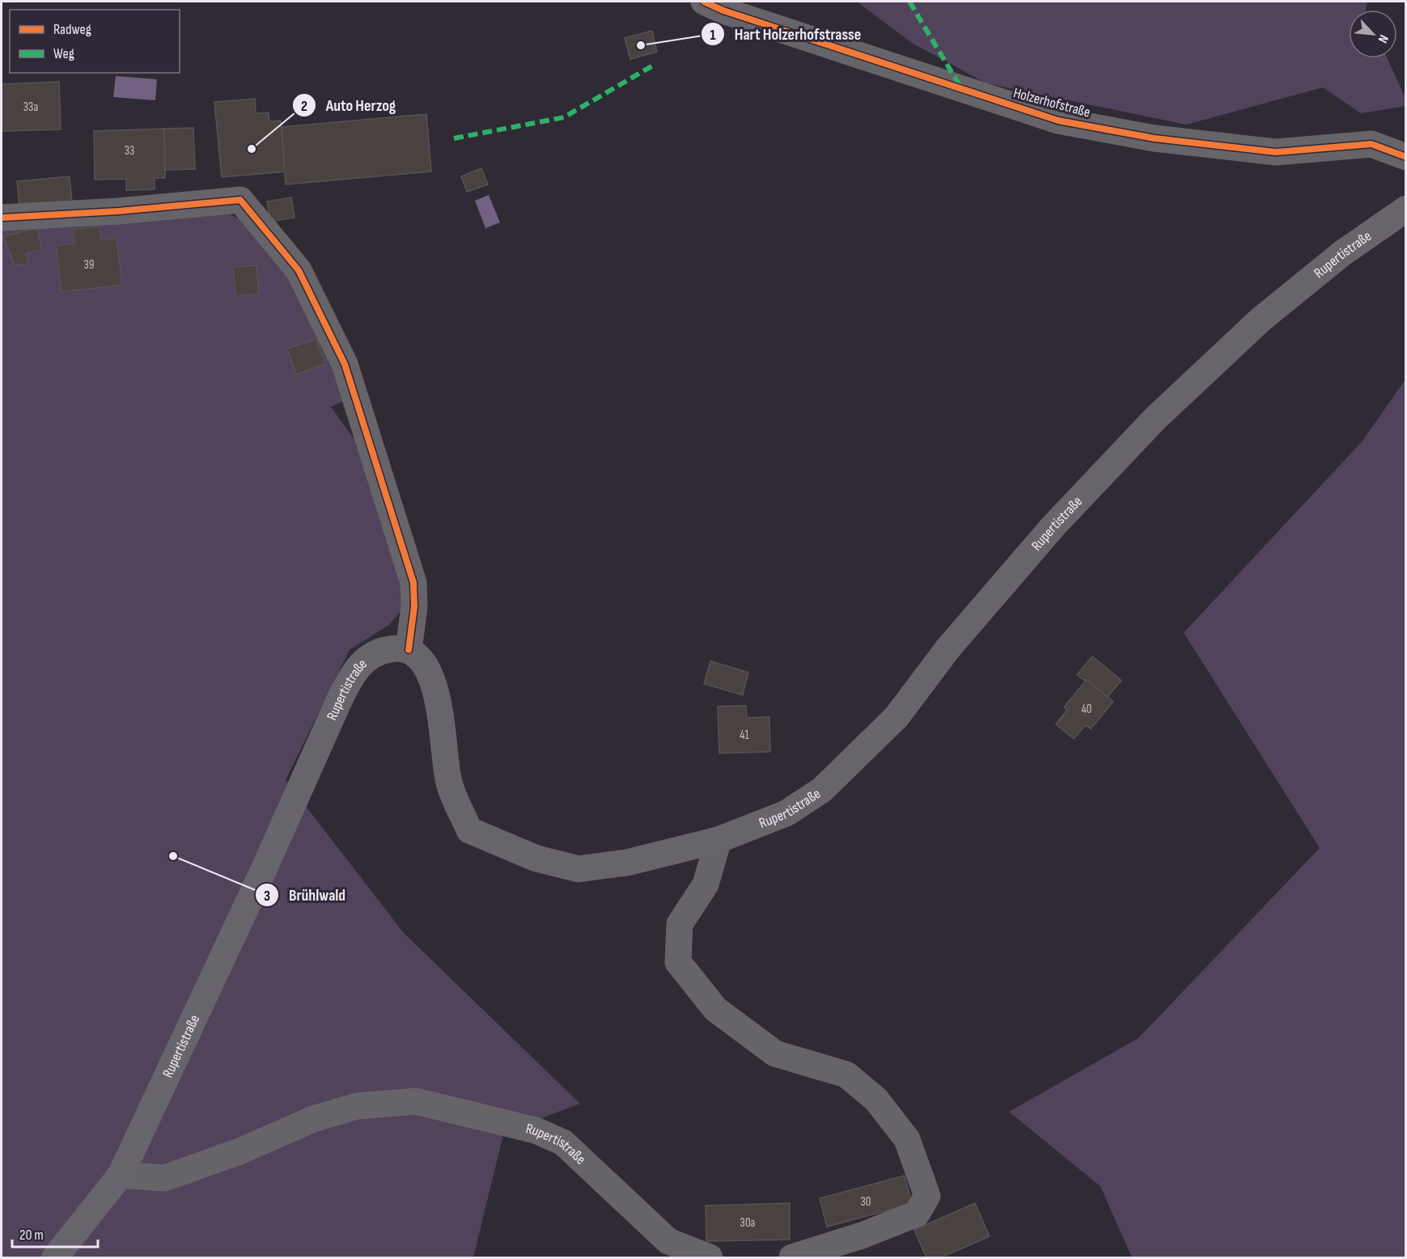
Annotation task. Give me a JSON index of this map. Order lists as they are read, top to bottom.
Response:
{
  "streets": {
    "main road": ["Rupertistraße"],
    "street": ["Holzerhofstraße"]
  },
  "places": ["Hart Holzerhofstrasse", "Auto Herzog", "Brühlwald"],
  "house_numbers": [
    "33a",
    "33",
    "39",
    "40",
    "41",
    "30",
    "30a"
  ],
  "legend": ["Radweg", "Weg"],
  "scale_bar": "20 m",
  "north": "bottom right"
}
